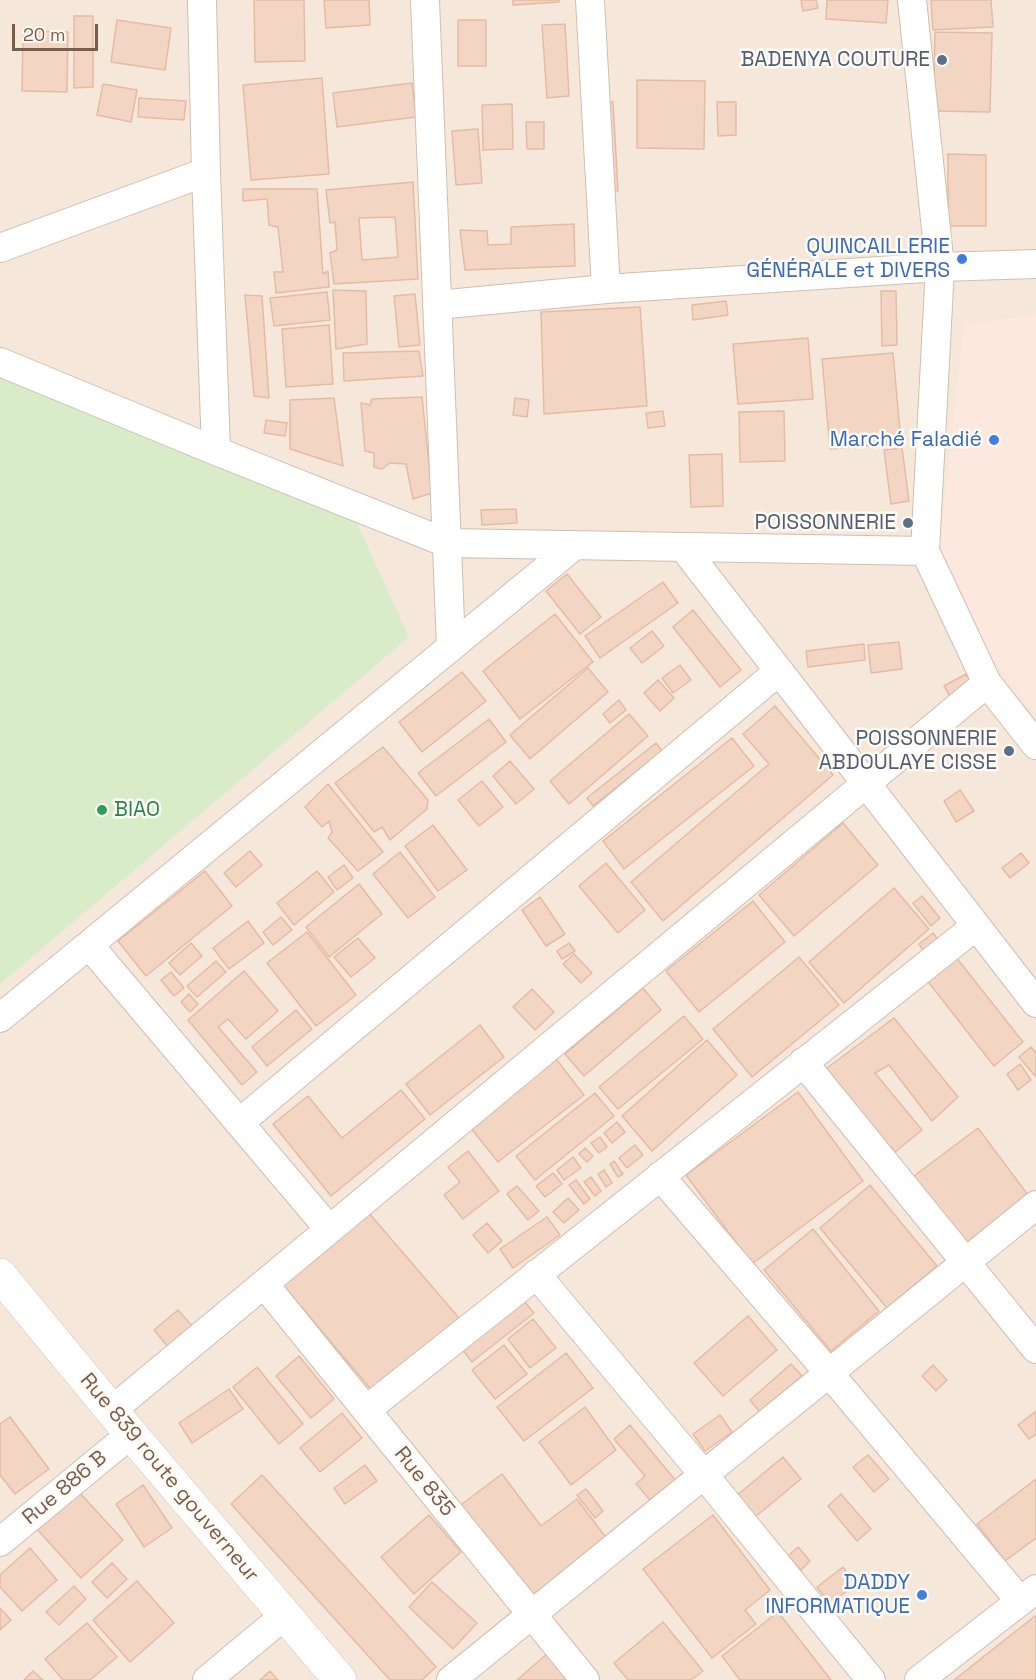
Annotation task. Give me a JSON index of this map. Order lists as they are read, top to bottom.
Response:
{
  "streets": {
    "street": ["Rue 839 route gouverneur", "Rue 835", "Rue 886 B"]
  },
  "crossings": [
    ["Rue 839 route gouverneur", "Rue 886 B"],
    ["Rue 835", "Rue 886 B"]
  ],
  "places": [
    "BADENYA COUTURE",
    "QUINCAILLERIE GÉNÉRALE et DIVERS",
    "Marché Faladié",
    "POISSONNERIE",
    "POISSONNERIE ABDOULAYE CISSE",
    "BIAO",
    "DADDY INFORMATIQUE"
  ],
  "scale_bar": "20 m"
}
